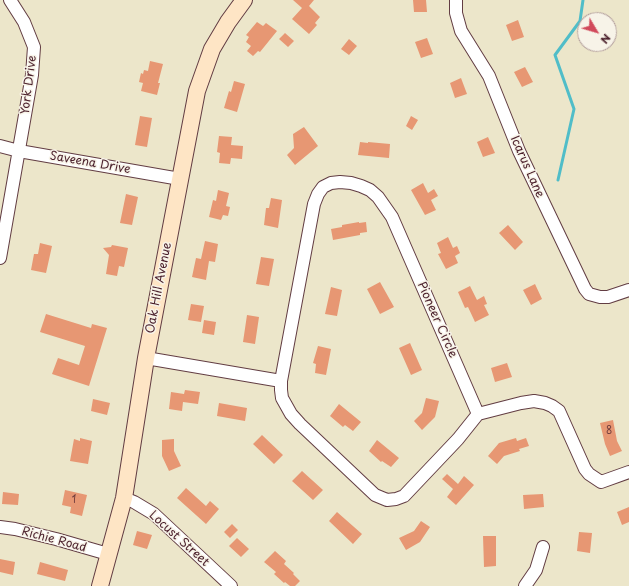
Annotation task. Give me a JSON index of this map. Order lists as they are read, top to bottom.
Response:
{
  "streets": {
    "main road": ["Oak Hill Avenue"],
    "street": [
      "York Drive",
      "Saveena Drive",
      "Icarus Lane",
      "Pioneer Circle",
      "Locust Street",
      "Richie Road"
    ]
  },
  "crossings": [
    ["York Drive", "Saveena Drive"],
    ["Saveena Drive", "Oak Hill Avenue"],
    ["Oak Hill Avenue", "Locust Street"],
    ["Oak Hill Avenue", "Richie Road"]
  ],
  "house_numbers": ["8", "1"],
  "north": "bottom right"
}
